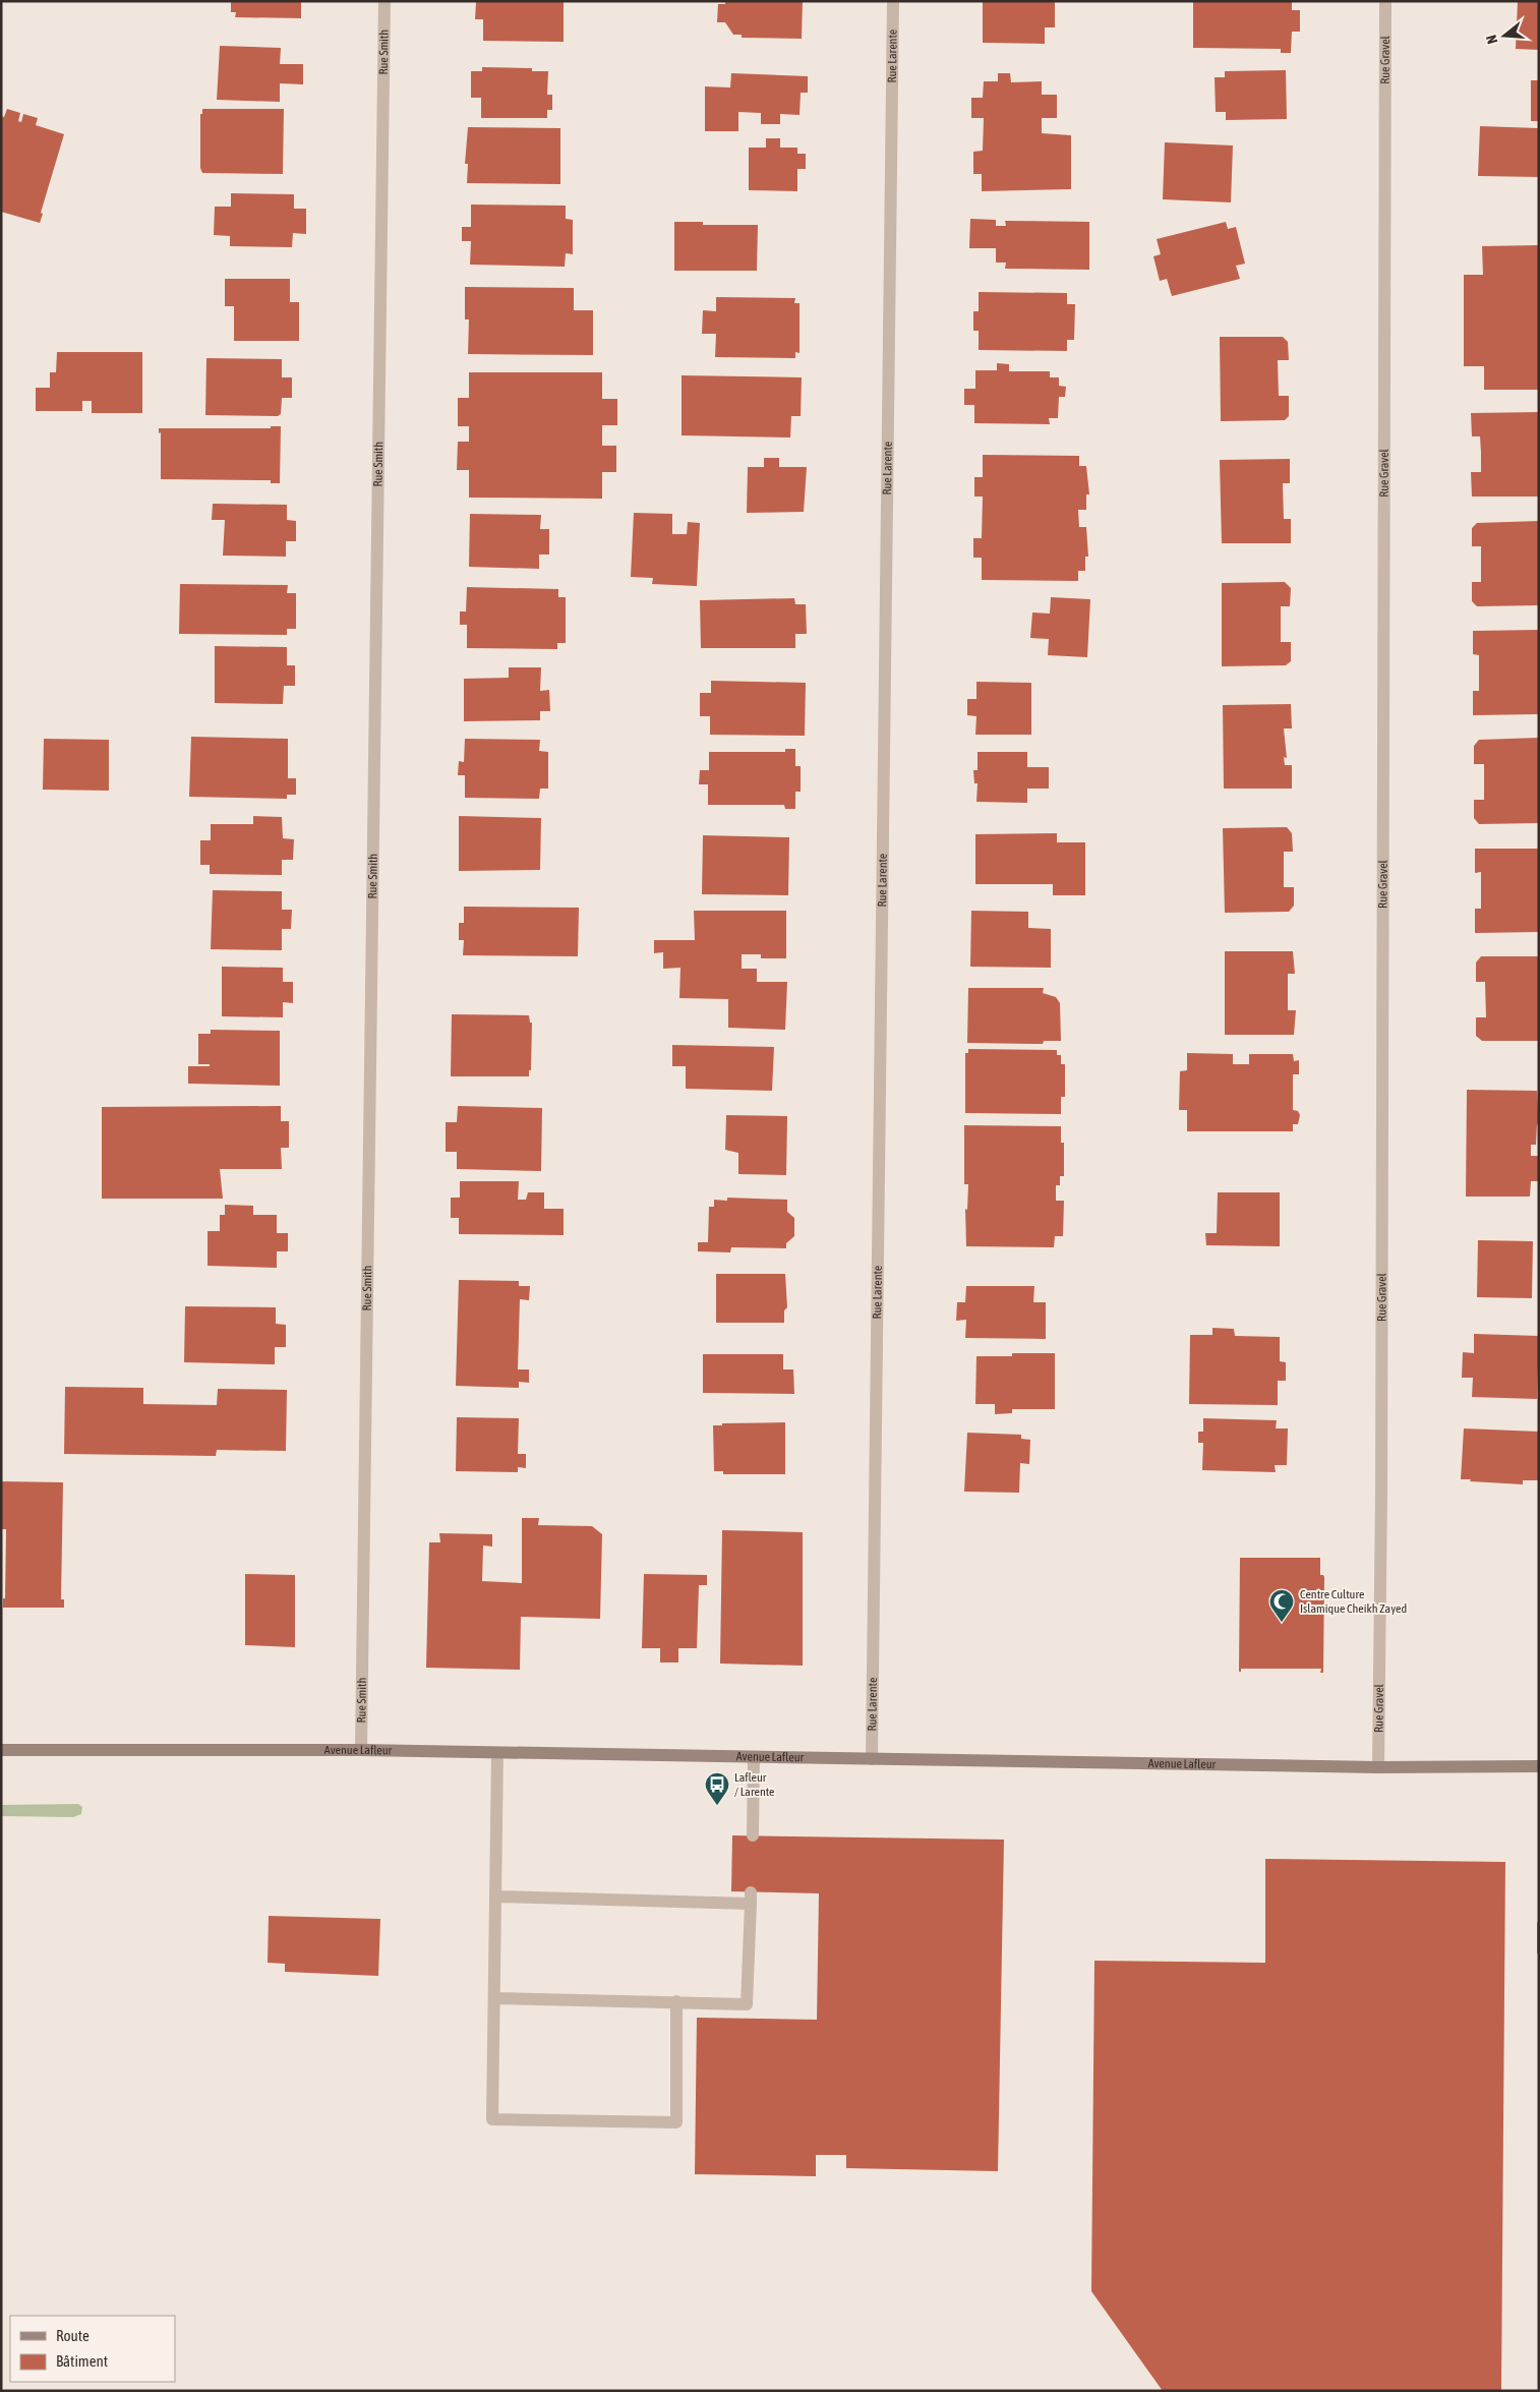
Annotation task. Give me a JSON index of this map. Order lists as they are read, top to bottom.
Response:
{
  "streets": {
    "main road": ["Avenue Lafleur"],
    "street": ["Rue Smith", "Rue Larente", "Rue Gravel"]
  },
  "crossings": [
    ["Rue Smith", "Avenue Lafleur"],
    ["Rue Larente", "Avenue Lafleur"],
    ["Rue Gravel", "Avenue Lafleur"]
  ],
  "places": {
    "mosque": ["Centre Culture Islamique Cheikh Zayed"],
    "bus stop": ["Lafleur / Larente"]
  },
  "legend": ["Route", "Bâtiment"],
  "north": "left"
}
